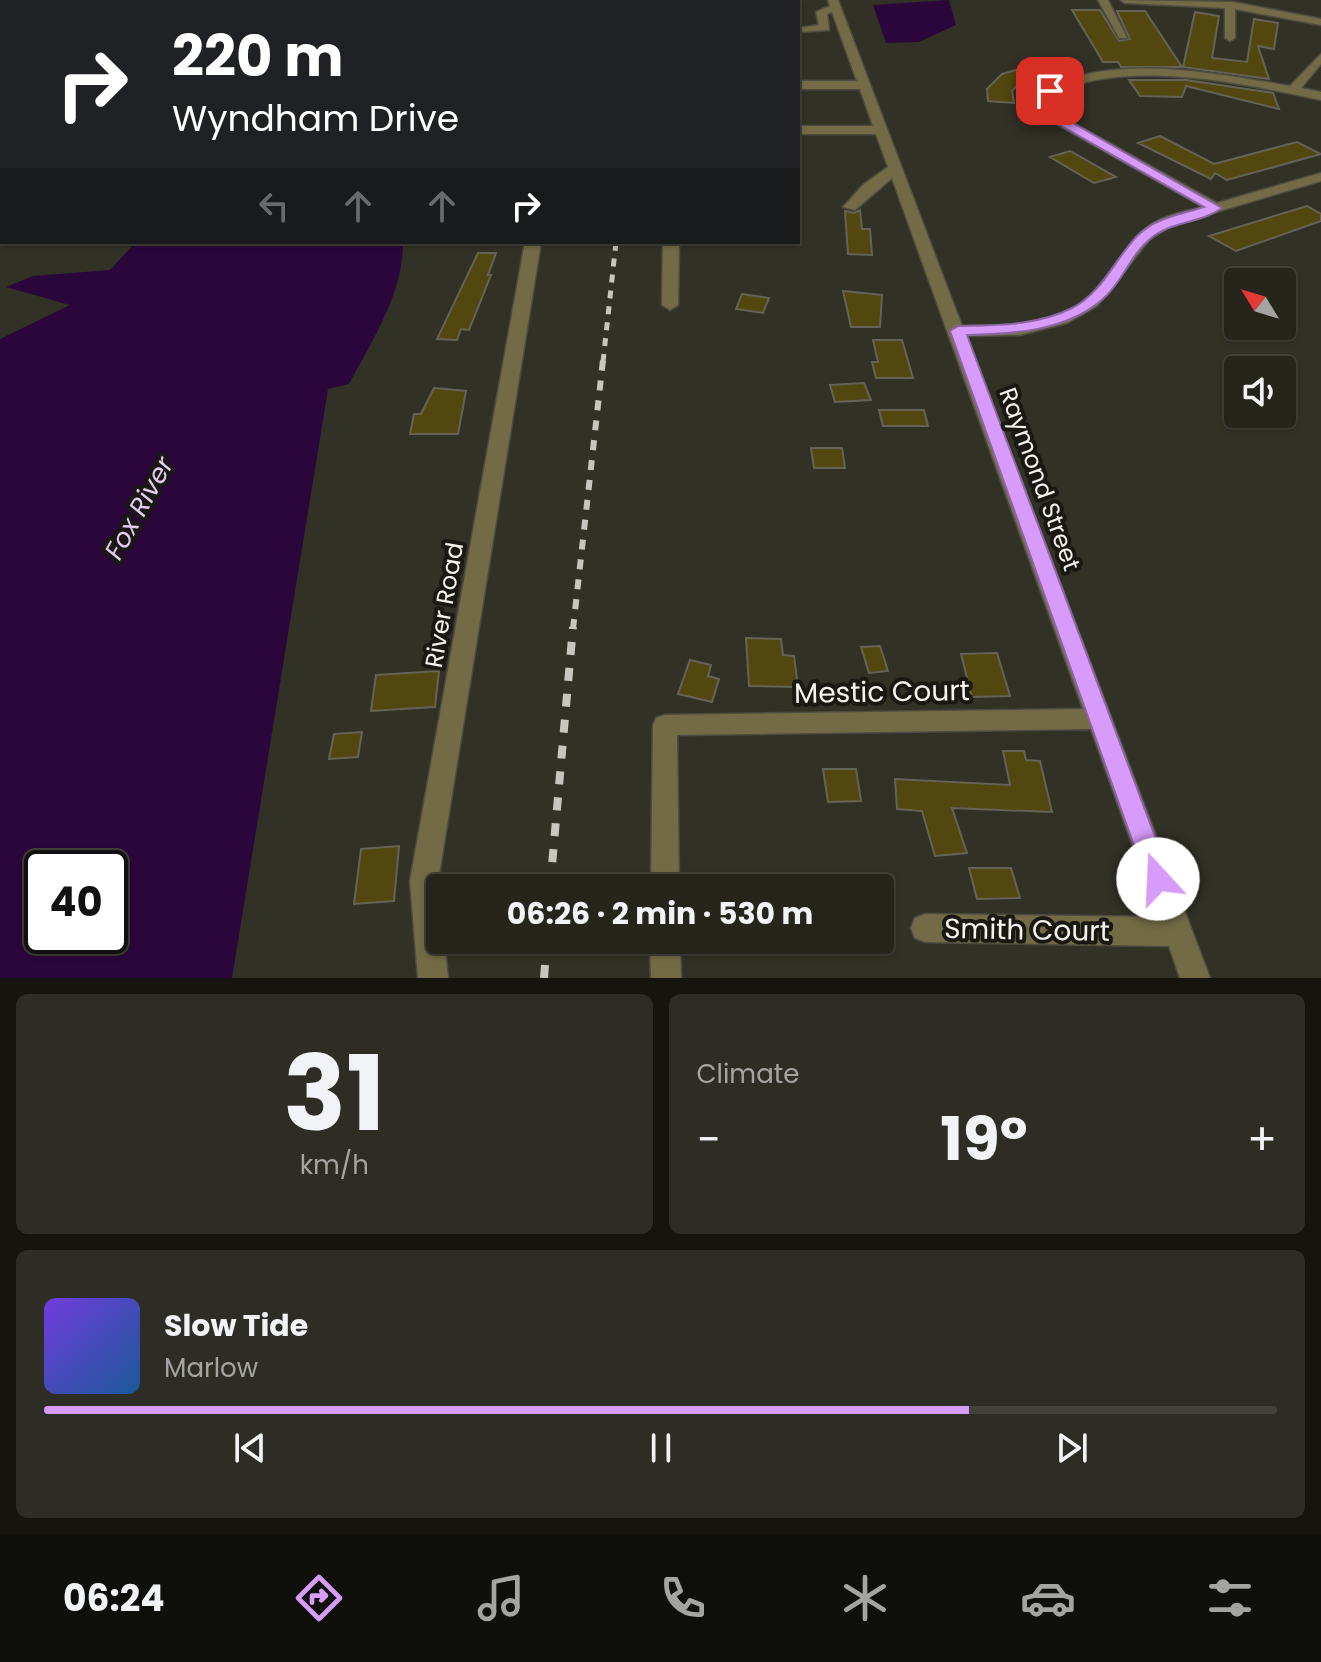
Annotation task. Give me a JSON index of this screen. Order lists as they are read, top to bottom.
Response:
{
  "streets": {
    "street": [
      "Raymond Street",
      "River Road",
      "Mestic Court",
      "Smith Court"
    ]
  },
  "crossings": [
    ["Raymond Street", "Mestic Court"],
    ["Raymond Street", "Smith Court"]
  ],
  "water": ["Fox River"],
  "north": "top left",
  "page": {
    "turn": ["220 m", "Wyndham Drive"],
    "limit": "40",
    "trip": "06:26 · 2 min · 530 m",
    "tile": [
      ["31", "km/h"],
      "Climate"
    ],
    "heat": ["−", "19°", "+"],
    "song": ["Slow Tide", "Marlow"],
    "tabs": "06:24"
  }
}
